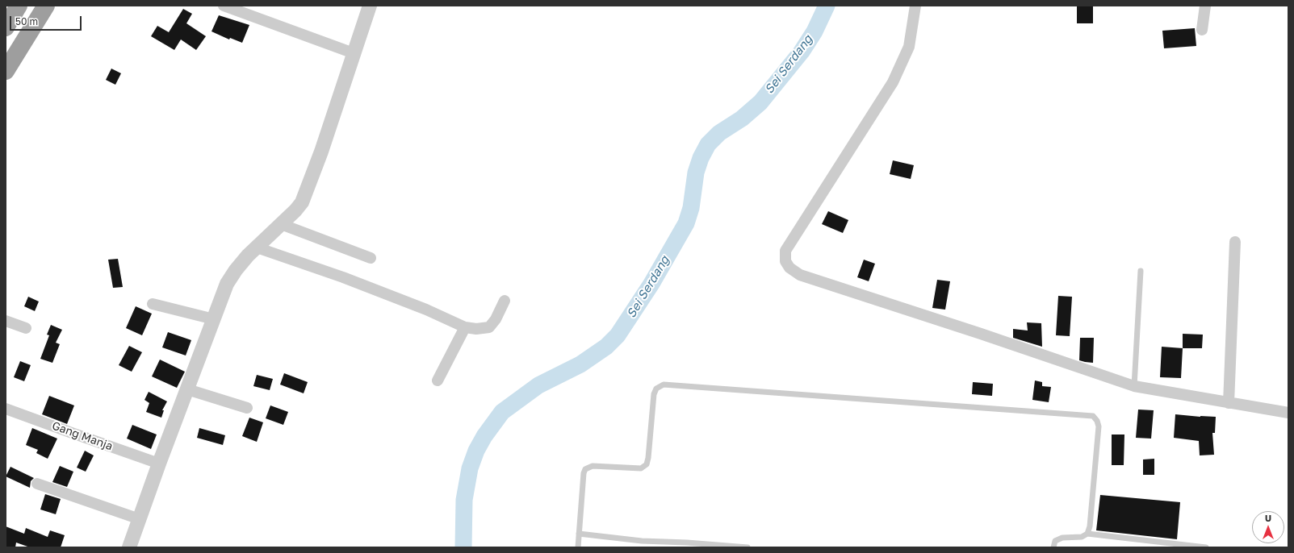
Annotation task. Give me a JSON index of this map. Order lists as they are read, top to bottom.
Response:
{
  "streets": {
    "street": ["Gang Manja"]
  },
  "water": ["Sei Serdang"],
  "scale_bar": "50 m",
  "north": "top"
}
